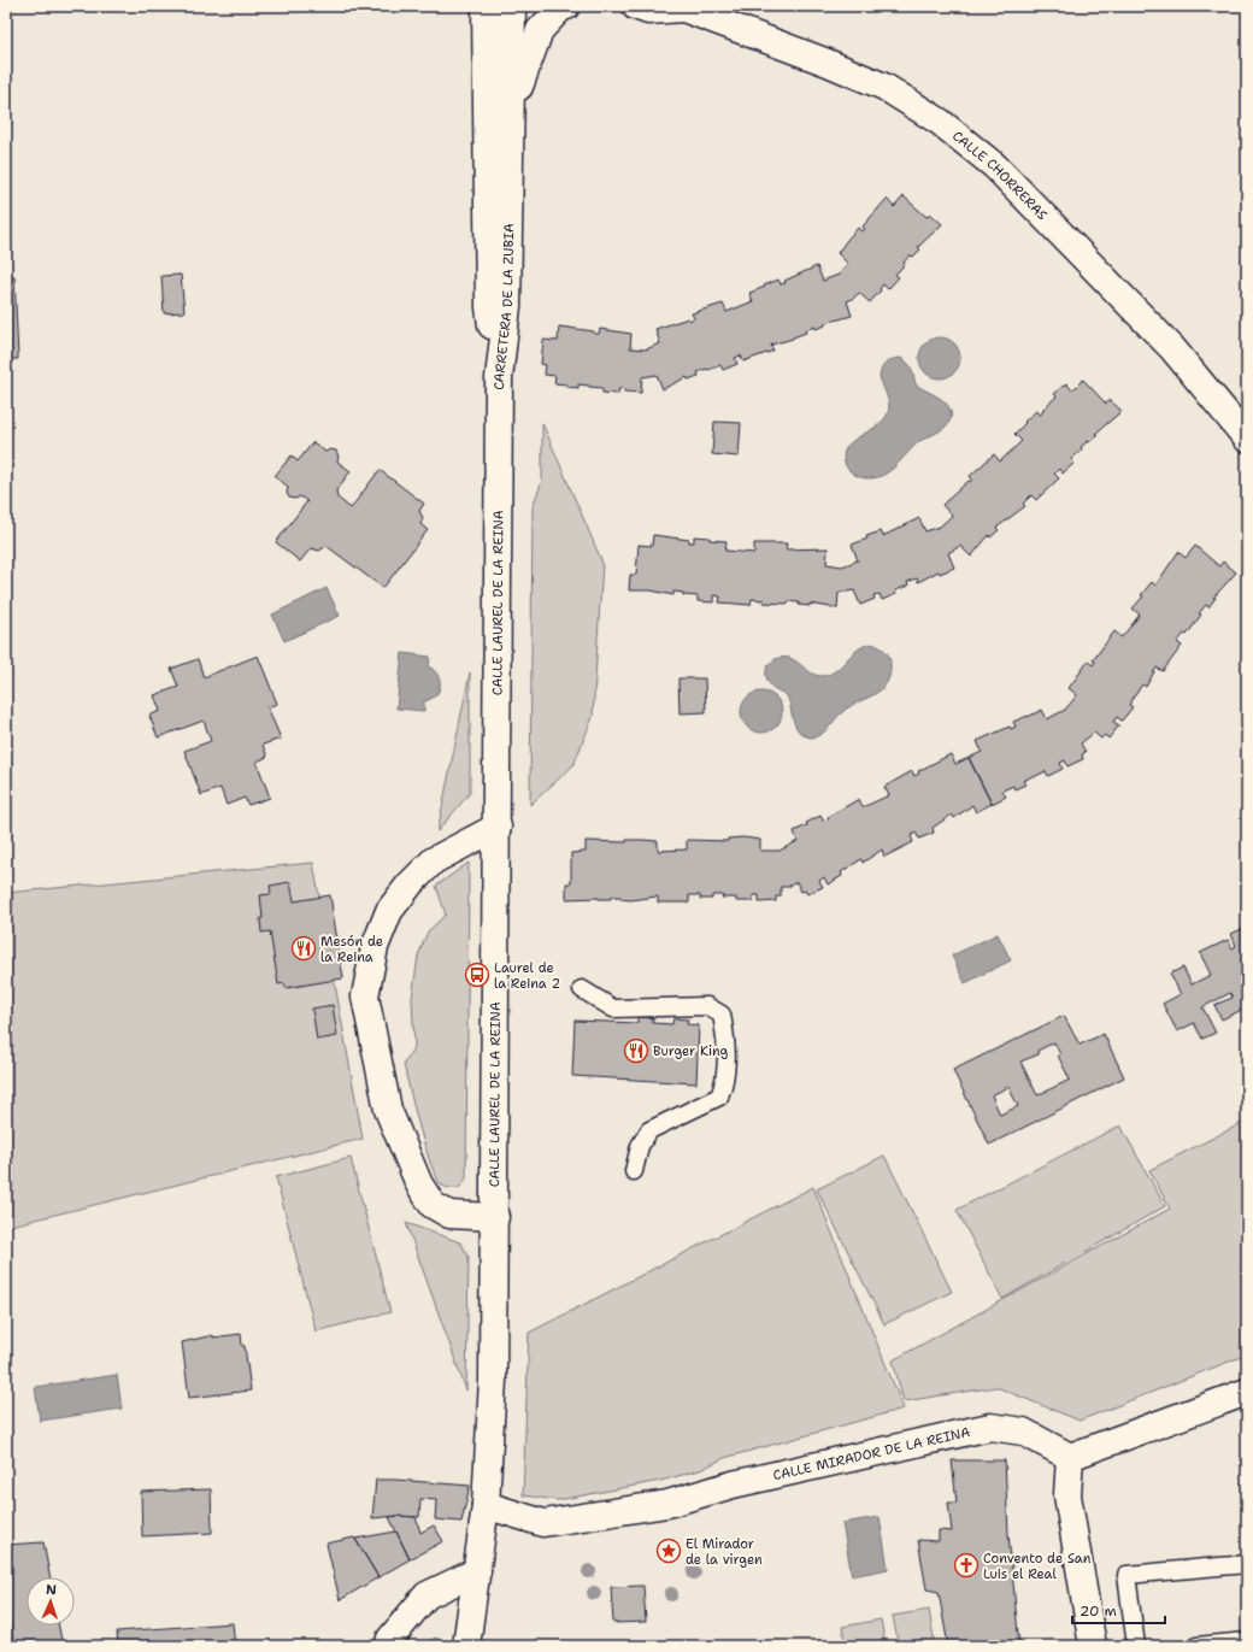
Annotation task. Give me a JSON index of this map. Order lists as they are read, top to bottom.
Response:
{
  "streets": {
    "street": [
      "CALLE CHORRERAS",
      "CARRETERA DE LA ZUBIA",
      "CALLE LAUREL DE LA REINA",
      "CALLE MIRADOR DE LA REINA"
    ]
  },
  "crossings": [
    ["CARRETERA DE LA ZUBIA", "CALLE LAUREL DE LA REINA"],
    ["CALLE LAUREL DE LA REINA", "CALLE MIRADOR DE LA REINA"]
  ],
  "places": {
    "restaurant": ["Mesón de la Reina", "Burger King"],
    "bus stop": ["Laurel de la Reina 2"],
    "place": ["El Mirador de la virgen"],
    "church": ["Convento de San Luis el Real"]
  },
  "scale_bar": "20 m",
  "north": "top"
}
